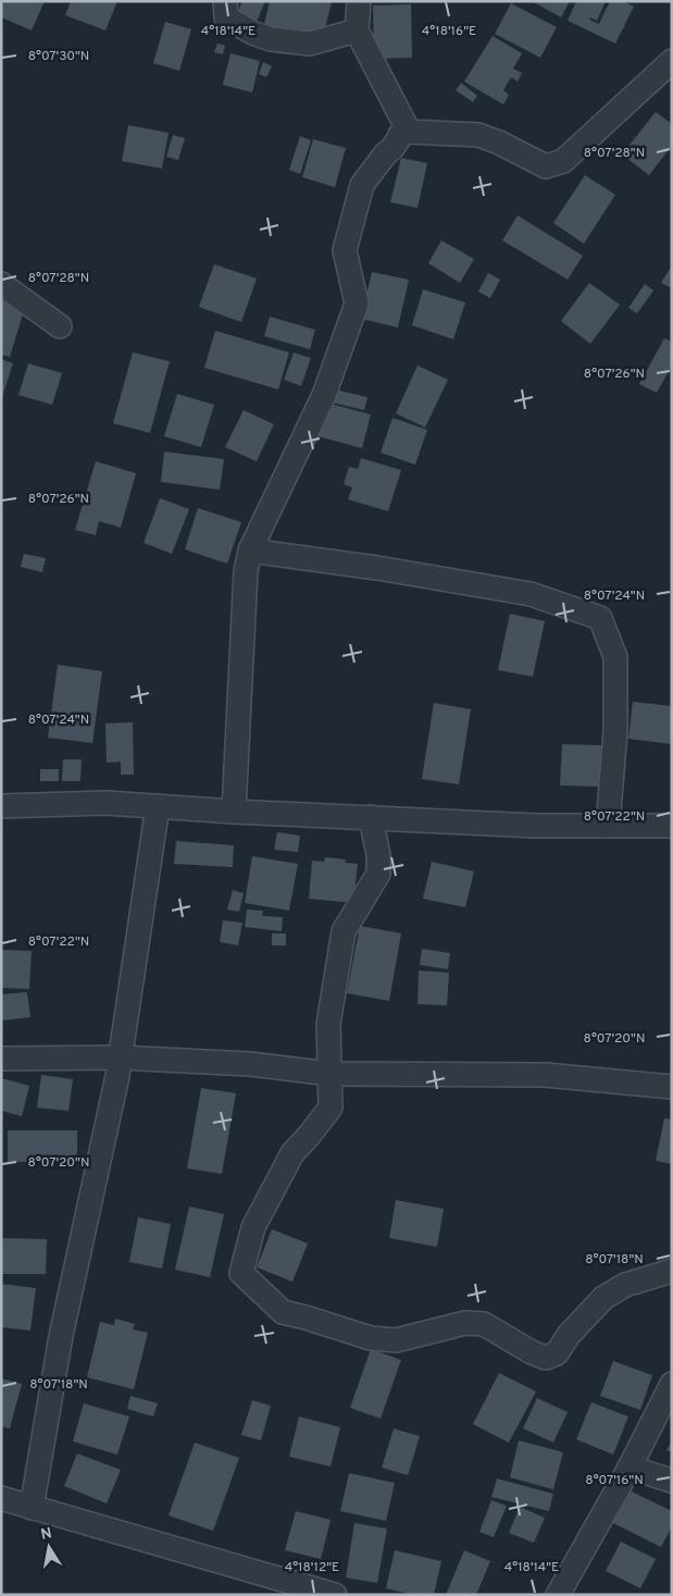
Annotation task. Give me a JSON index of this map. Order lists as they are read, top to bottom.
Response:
{
  "north": "top",
  "coordinates": [
    "4°18'14\"E",
    "4°18'16\"E",
    "8°07'30\"N",
    "8°07'28\"N",
    "8°07'26\"N",
    "8°07'24\"N",
    "8°07'22\"N",
    "8°07'20\"N",
    "8°07'18\"N",
    "8°07'16\"N",
    "4°18'12\"E"
  ]
}
